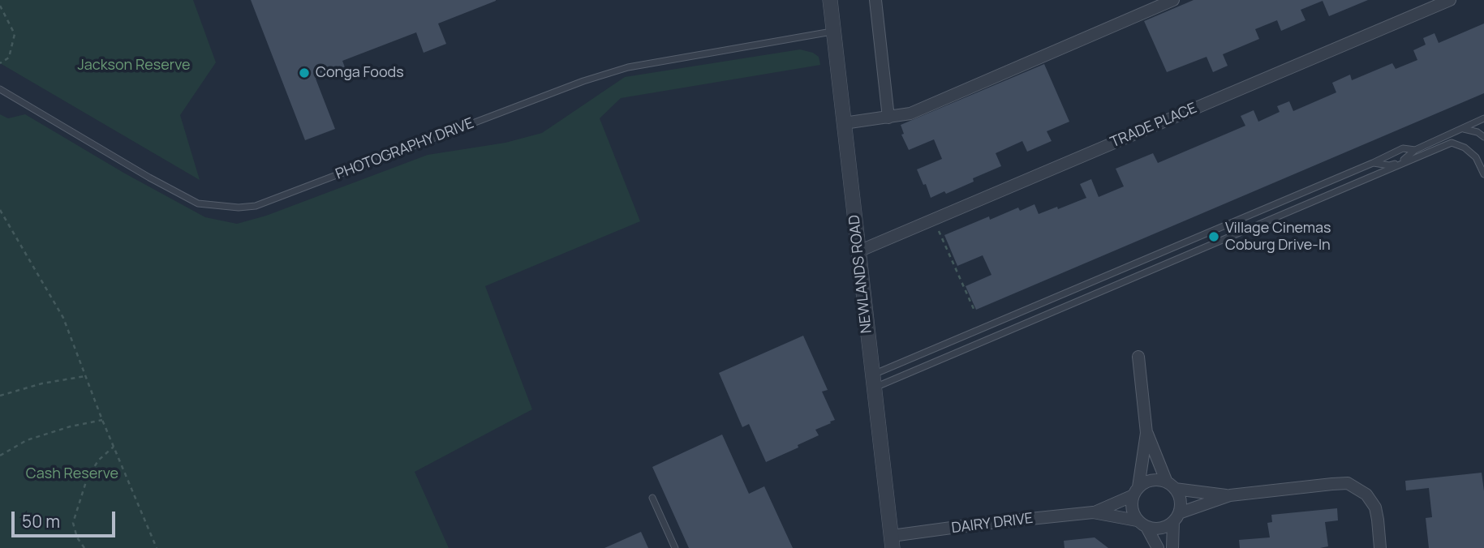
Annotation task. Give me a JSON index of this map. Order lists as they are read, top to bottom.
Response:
{
  "streets": {
    "street": ["TRADE PLACE", "NEWLANDS ROAD", "DAIRY DRIVE"],
    "lane": ["PHOTOGRAPHY DRIVE"]
  },
  "crossings": [
    ["TRADE PLACE", "NEWLANDS ROAD"],
    ["PHOTOGRAPHY DRIVE", "NEWLANDS ROAD"],
    ["NEWLANDS ROAD", "DAIRY DRIVE"]
  ],
  "parks": ["Jackson Reserve", "Cash Reserve"],
  "places": ["Conga Foods", "Village Cinemas Coburg Drive-In"],
  "scale_bar": "50 m"
}
